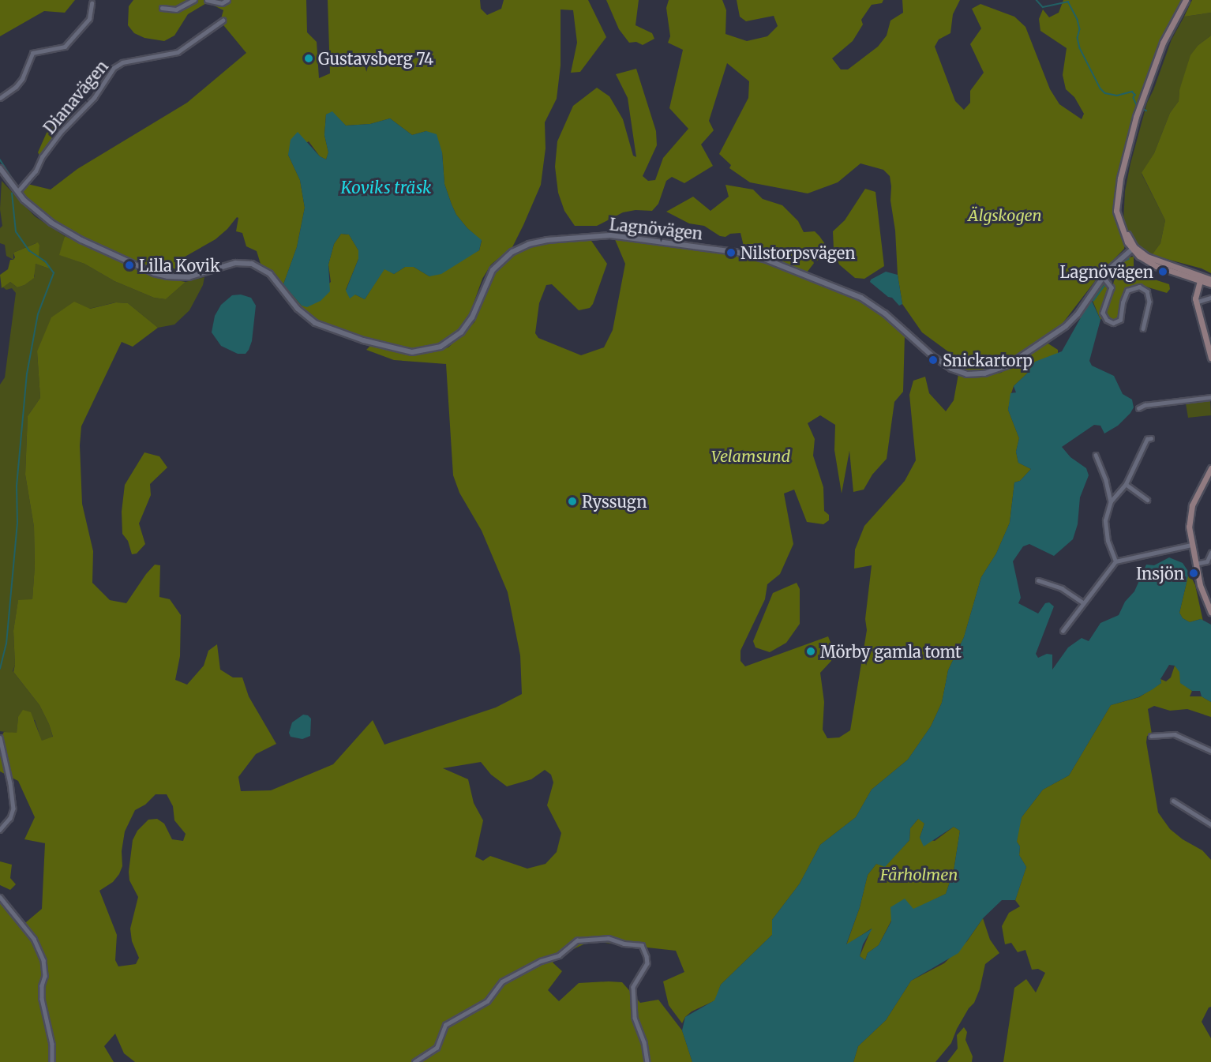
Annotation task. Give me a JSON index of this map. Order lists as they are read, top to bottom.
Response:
{
  "streets": {
    "street": ["Dianavägen", "Lagnövägen"]
  },
  "crossings": [
    ["Dianavägen", "Lagnövägen"]
  ],
  "water": ["Koviks träsk"],
  "parks": ["Älgskogen", "Velamsund", "Fårholmen"],
  "places": [
    "Gustavsberg 74",
    "Nilstorpsvägen",
    "Lilla Kovik",
    "Lagnövägen",
    "Snickartorp",
    "Ryssugn",
    "Insjön",
    "Mörby gamla tomt"
  ]
}
